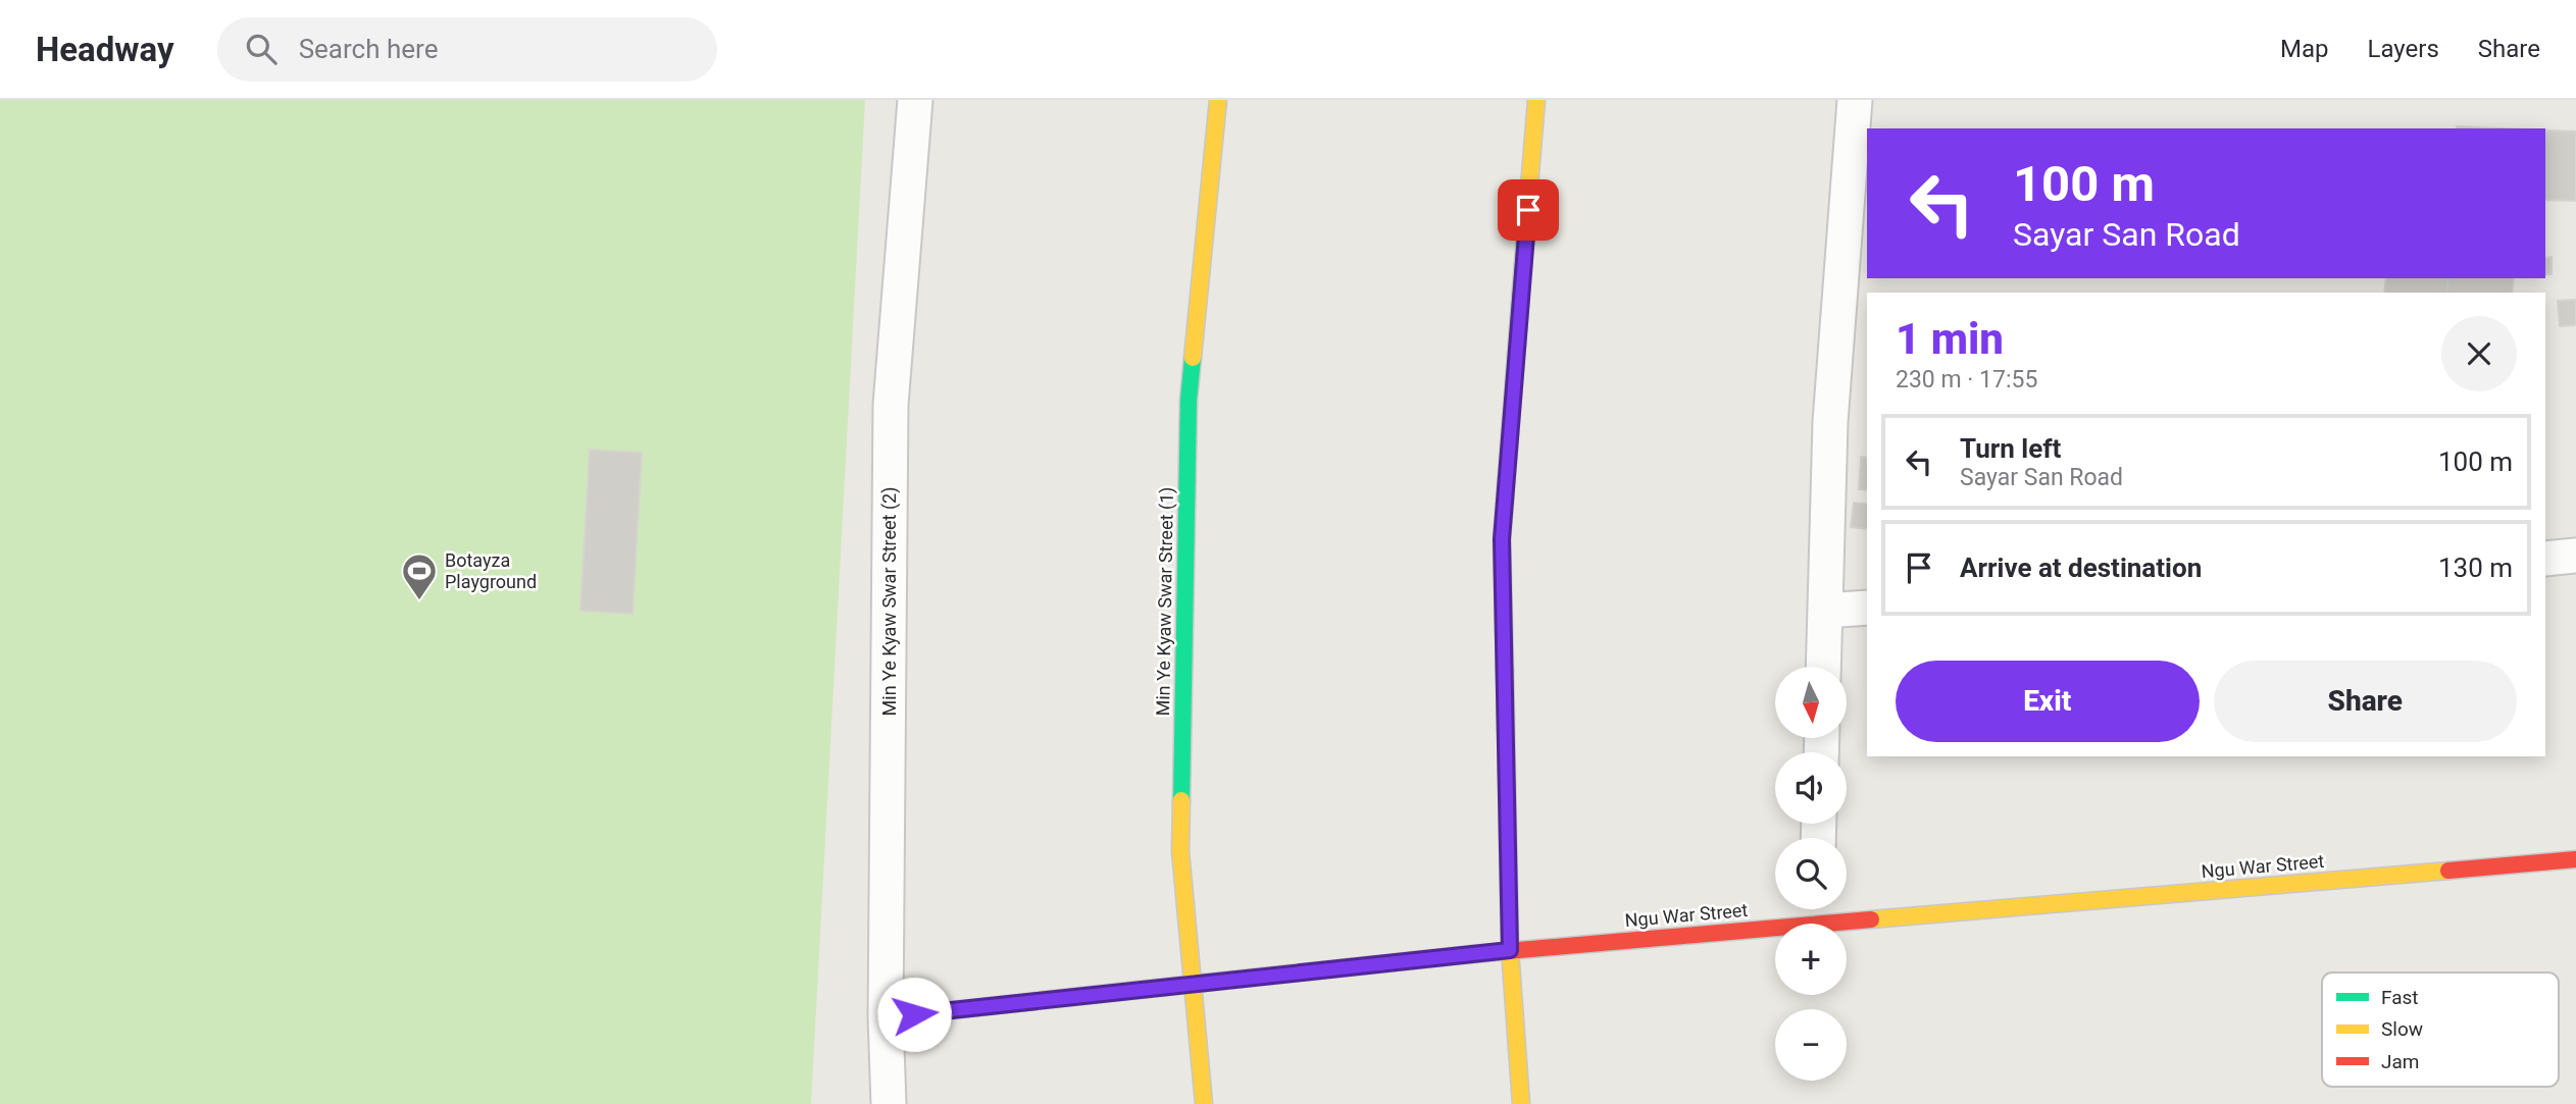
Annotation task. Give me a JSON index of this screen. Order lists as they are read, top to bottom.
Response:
{
  "streets": {
    "street": ["Min Ye Kyaw Swar Street (2)", "Min Ye Kyaw Swar Street (1)", "Ngu War Street"]
  },
  "crossings": [
    ["Min Ye Kyaw Swar Street (2)", "Ngu War Street"],
    ["Min Ye Kyaw Swar Street (1)", "Ngu War Street"]
  ],
  "places": {
    "sports": ["Botayza Playground"]
  },
  "legend": ["Fast", "Slow", "Jam"],
  "north": "bottom",
  "page": {
    "header": "Headway",
    "search": "Search here",
    "nav": ["Map", "Layers", "Share"],
    "turn": ["100 m", "Sayar San Road"],
    "heading": ["1 min", "230 m · 17:55"],
    "list": [
      {
        "name": "Turn left",
        "note": "Sayar San Road",
        "value": "100 m"
      },
      {
        "name": "Arrive at destination",
        "value": "130 m"
      }
    ],
    "buttons": ["Exit", "Share"],
    "map_buttons": ["+", "−"]
  }
}
